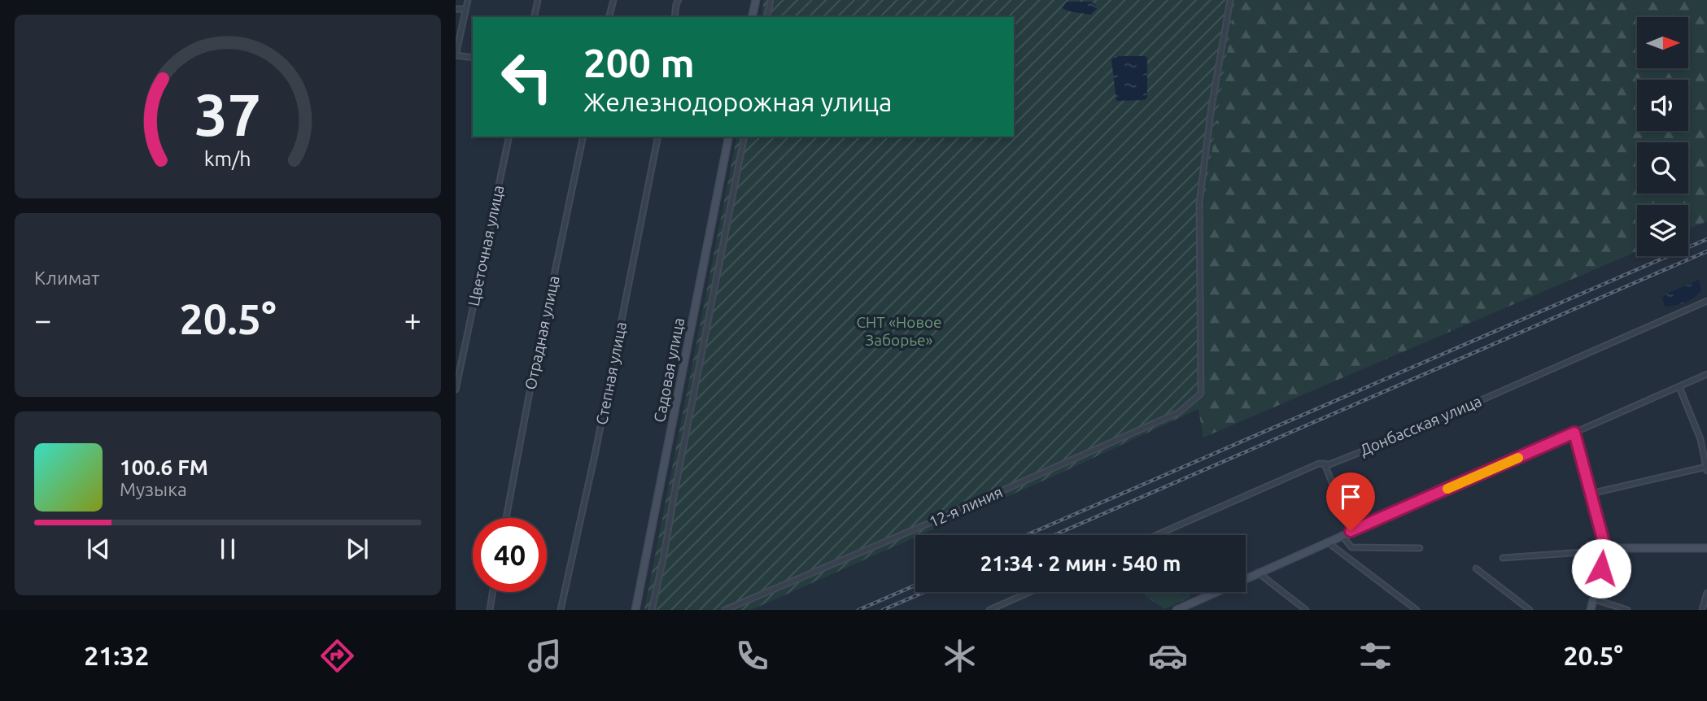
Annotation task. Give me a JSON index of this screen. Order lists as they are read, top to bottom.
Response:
{
  "streets": {
    "street": [
      "Цветочная улица",
      "Отрадная улица",
      "Садовая улица",
      "Степная улица",
      "Донбасская улица",
      "12-я линия"
    ]
  },
  "parks": ["СНТ «Новое Заборье»"],
  "north": "right",
  "page": {
    "turn": ["200 m", "Железнодорожная улица"],
    "tile": "Климат",
    "heat": ["−", "20.5°", "+"],
    "song": ["100.6 FM", "Музыка"],
    "limit": "40",
    "trip": "21:34 · 2 мин · 540 m",
    "tabs": ["21:32", "20.5°"],
    "gauge": ["37", "km/h"]
  }
}
